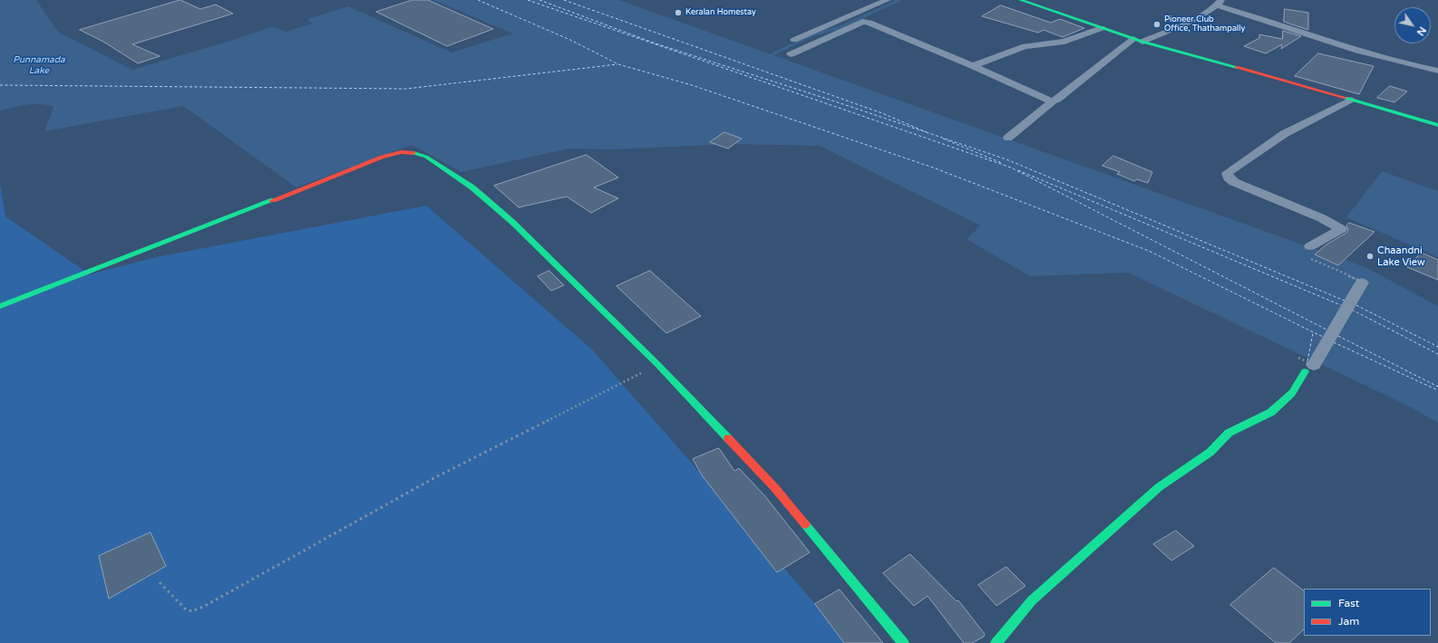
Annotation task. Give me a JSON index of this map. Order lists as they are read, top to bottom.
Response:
{
  "water": ["Punnamada Lake"],
  "places": ["Keralan Homestay", "Pioneer Club Office, Thathampally", "Chaandni Lake View"],
  "legend": ["Fast", "Jam"],
  "north": "bottom right"
}
